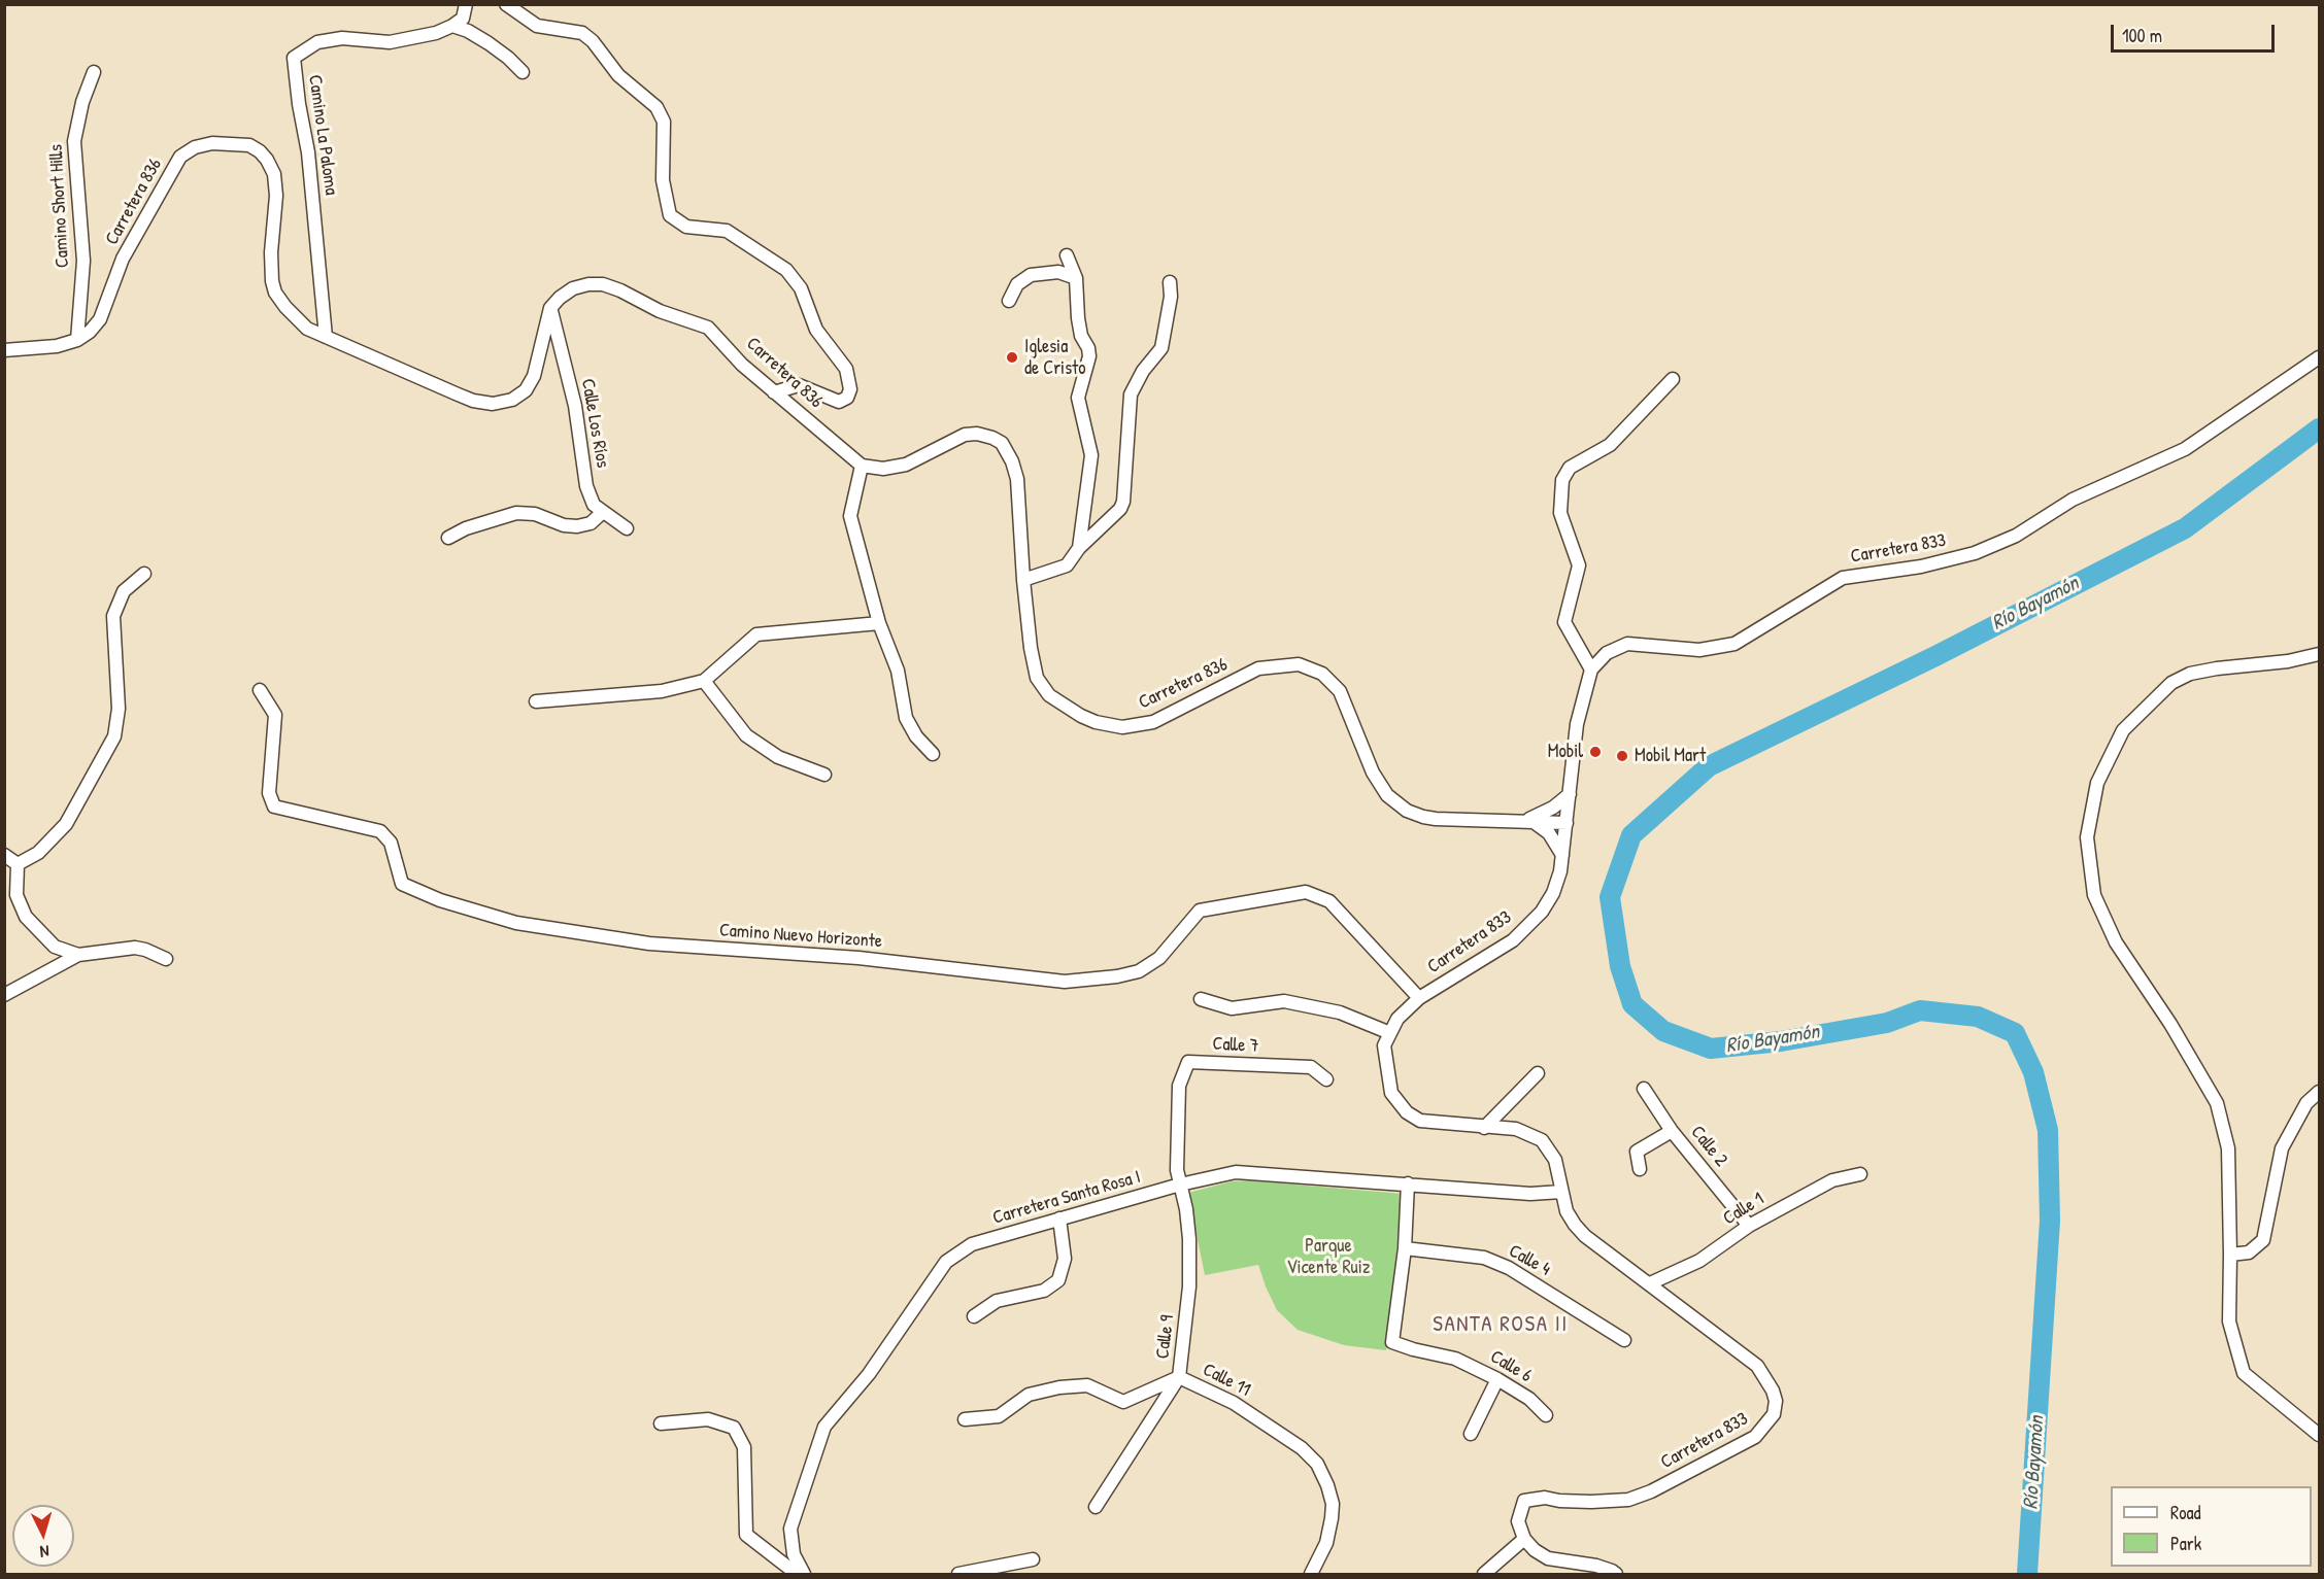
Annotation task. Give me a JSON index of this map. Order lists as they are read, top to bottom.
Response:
{
  "streets": {
    "street": [
      "Camino La Paloma",
      "Carretera 836",
      "Camino Short Hills",
      "Calle Los Ríos",
      "Carretera 833",
      "Camino Nuevo Horizonte",
      "Calle 7",
      "Calle 2",
      "Carretera Santa Rosa I",
      "Calle 1",
      "Calle 4",
      "Calle 9",
      "Calle 6",
      "Calle 11"
    ]
  },
  "crossings": [
    ["Camino La Paloma", "Carretera 836"],
    ["Carretera 836", "Camino Short Hills"],
    ["Carretera 836", "Calle Los Ríos"],
    ["Carretera 836", "Carretera 833"],
    ["Carretera 833", "Camino Nuevo Horizonte"],
    ["Carretera 833", "Carretera Santa Rosa I"],
    ["Carretera 833", "Calle 1"],
    ["Calle 7", "Carretera Santa Rosa I"],
    ["Calle 7", "Calle 9"],
    ["Calle 2", "Calle 1"],
    ["Carretera Santa Rosa I", "Calle 9"],
    ["Carretera Santa Rosa I", "Calle 6"],
    ["Calle 4", "Calle 6"],
    ["Calle 9", "Calle 11"]
  ],
  "districts": ["SANTA ROSA II"],
  "water": ["Río Bayamón"],
  "parks": ["Parque Vicente Ruiz"],
  "places": ["Iglesia de Cristo", "Mobil", "Mobil Mart"],
  "legend": ["Road", "Park"],
  "scale_bar": "100 m",
  "north": "bottom"
}
